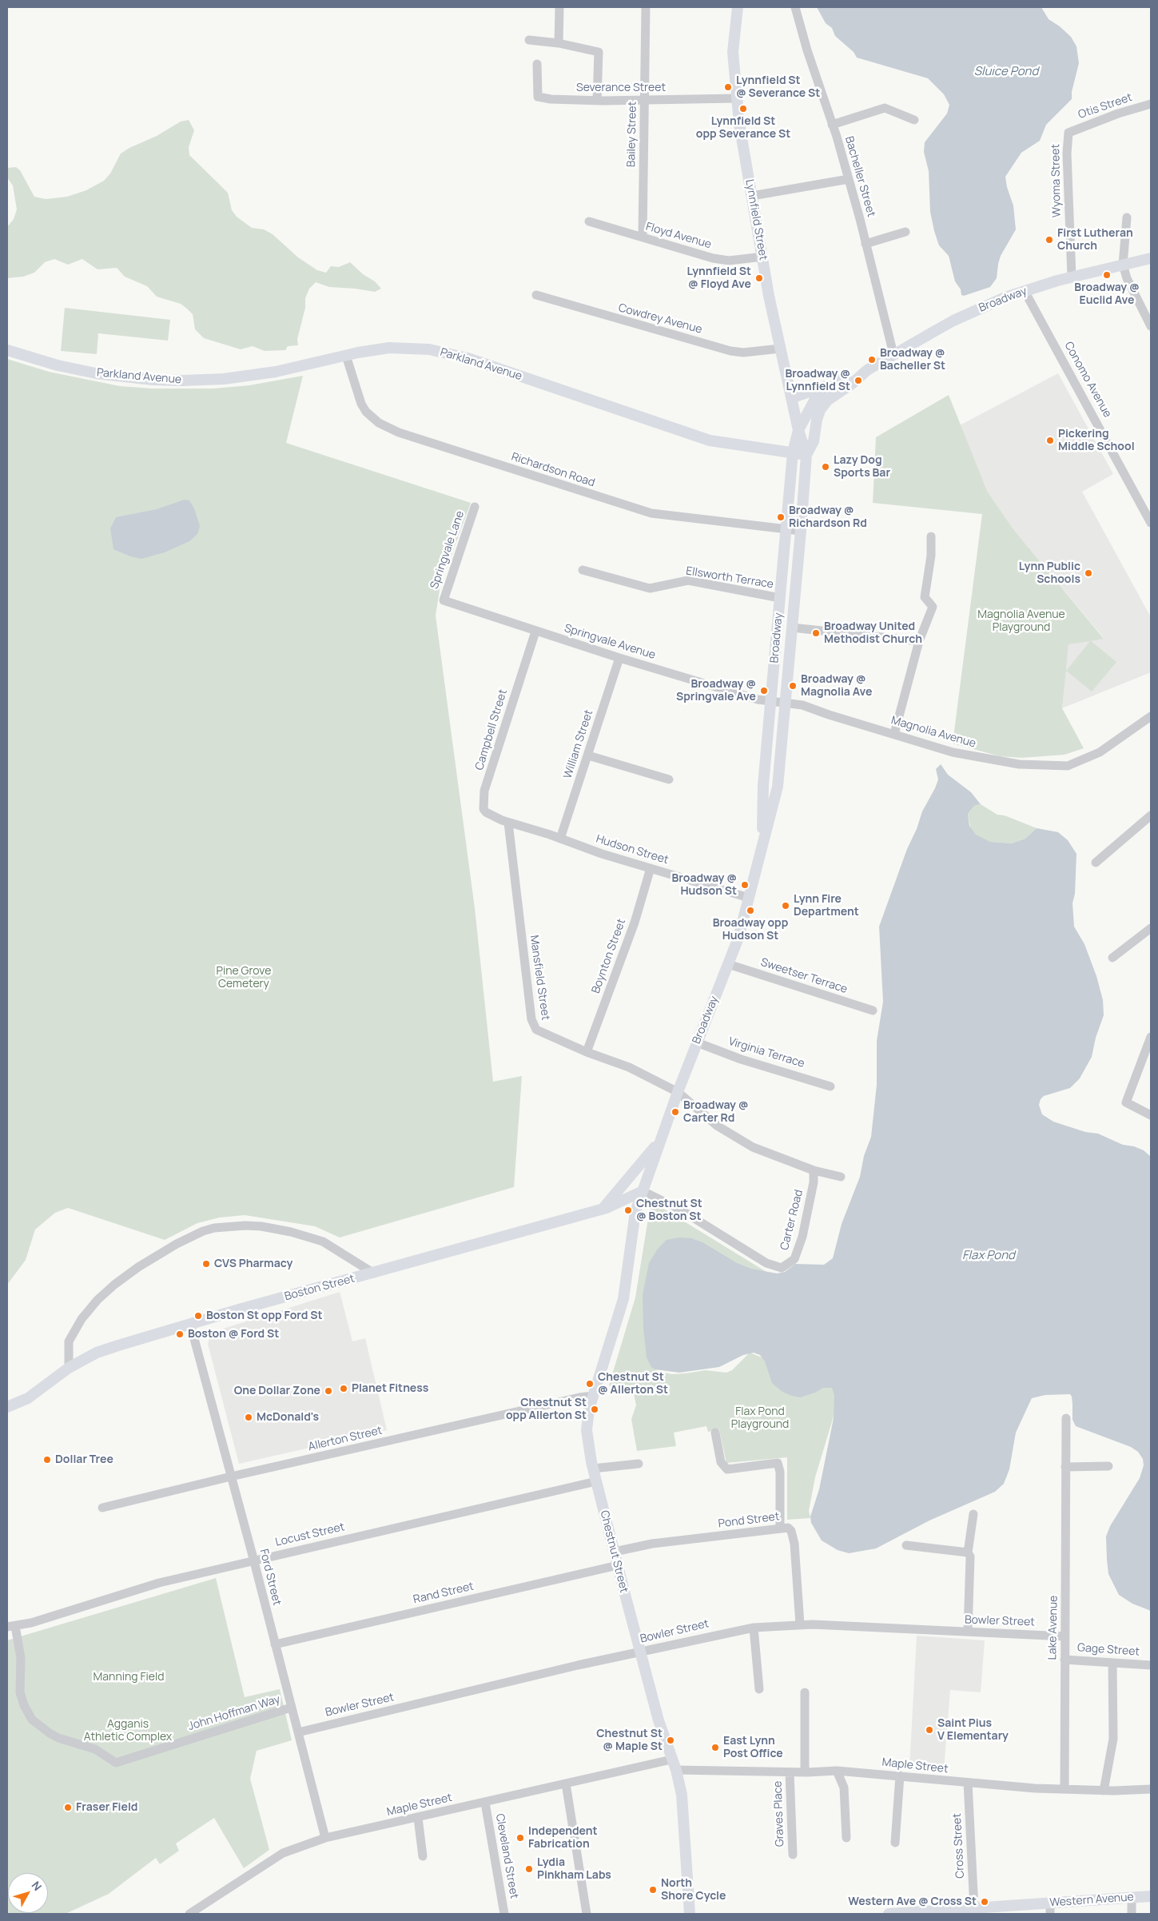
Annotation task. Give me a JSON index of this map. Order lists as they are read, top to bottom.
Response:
{
  "streets": {
    "main road": [
      "Lynnfield Street",
      "Broadway",
      "Parkland Avenue",
      "Boston Street",
      "Chestnut Street",
      "Western Avenue"
    ],
    "street": [
      "Severance Street",
      "Otis Street",
      "Bailey Street",
      "Bacheller Street",
      "Wyoma Street",
      "Floyd Avenue",
      "Cowdrey Avenue",
      "Conomo Avenue",
      "Richardson Road",
      "Springvale Lane",
      "Ellsworth Terrace",
      "Springvale Avenue",
      "Campbell Street",
      "Magnolia Avenue",
      "William Street",
      "Hudson Street",
      "Boynton Street",
      "Sweetser Terrace",
      "Mansfield Street",
      "Virginia Terrace",
      "Carter Road",
      "Allerton Street",
      "Pond Street",
      "Locust Street",
      "Ford Street",
      "Rand Street",
      "Bowler Street",
      "Lake Avenue",
      "Gage Street",
      "John Hoffman Way",
      "Maple Street",
      "Graves Place",
      "Cross Street",
      "Cleveland Street"
    ]
  },
  "crossings": [
    ["Severance Street", "Bailey Street"],
    ["Severance Street", "Lynnfield Street"],
    ["Otis Street", "Wyoma Street"],
    ["Bailey Street", "Floyd Avenue"],
    ["Bacheller Street", "Broadway"],
    ["Wyoma Street", "Broadway"],
    ["Lynnfield Street", "Floyd Avenue"],
    ["Lynnfield Street", "Broadway"],
    ["Lynnfield Street", "Cowdrey Avenue"],
    ["Broadway", "Parkland Avenue"],
    ["Broadway", "Conomo Avenue"],
    ["Broadway", "Richardson Road"],
    ["Broadway", "Ellsworth Terrace"],
    ["Broadway", "Springvale Avenue"],
    ["Broadway", "Magnolia Avenue"],
    ["Broadway", "Hudson Street"],
    ["Broadway", "Sweetser Terrace"],
    ["Broadway", "Mansfield Street"],
    ["Broadway", "Virginia Terrace"],
    ["Broadway", "Carter Road"],
    ["Broadway", "Boston Street"],
    ["Broadway", "Chestnut Street"],
    ["Parkland Avenue", "Richardson Road"],
    ["Springvale Lane", "Springvale Avenue"],
    ["Springvale Avenue", "Campbell Street"],
    ["Springvale Avenue", "Magnolia Avenue"],
    ["Springvale Avenue", "William Street"],
    ["Campbell Street", "Hudson Street"],
    ["Campbell Street", "Mansfield Street"],
    ["William Street", "Hudson Street"],
    ["Hudson Street", "Boynton Street"],
    ["Hudson Street", "Mansfield Street"],
    ["Boynton Street", "Mansfield Street"],
    ["Carter Road", "Boston Street"],
    ["Carter Road", "Chestnut Street"],
    ["Boston Street", "Chestnut Street"],
    ["Boston Street", "Ford Street"],
    ["Allerton Street", "Chestnut Street"],
    ["Allerton Street", "Ford Street"],
    ["Pond Street", "Chestnut Street"],
    ["Pond Street", "Bowler Street"],
    ["Locust Street", "Chestnut Street"],
    ["Locust Street", "Ford Street"],
    ["Locust Street", "John Hoffman Way"],
    ["Chestnut Street", "Rand Street"],
    ["Chestnut Street", "Bowler Street"],
    ["Chestnut Street", "Maple Street"],
    ["Ford Street", "Rand Street"],
    ["Ford Street", "Bowler Street"],
    ["Ford Street", "John Hoffman Way"],
    ["Ford Street", "Maple Street"],
    ["Bowler Street", "Lake Avenue"],
    ["Lake Avenue", "Gage Street"],
    ["Lake Avenue", "Maple Street"],
    ["Maple Street", "Graves Place"],
    ["Maple Street", "Cross Street"],
    ["Maple Street", "Cleveland Street"],
    ["Cross Street", "Western Avenue"]
  ],
  "water": ["Sluice Pond", "Flax Pond"],
  "parks": [
    "Magnolia Avenue Playground",
    "Pine Grove Cemetery",
    "Flax Pond Playground",
    "Manning Field",
    "Agganis Athletic Complex"
  ],
  "places": [
    "Lynnfield St @ Severance St",
    "Lynnfield St opp Severance St",
    "First Lutheran Church",
    "Broadway @ Euclid Ave",
    "Lynnfield St @ Floyd Ave",
    "Broadway @ Bacheller St",
    "Broadway @ Lynnfield St",
    "Pickering Middle School",
    "Lazy Dog Sports Bar",
    "Broadway @ Richardson Rd",
    "Lynn Public Schools",
    "Broadway United Methodist Church",
    "Broadway @ Magnolia Ave",
    "Broadway @ Springvale Ave",
    "Broadway @ Hudson St",
    "Lynn Fire Department",
    "Broadway opp Hudson St",
    "Broadway @ Carter Rd",
    "Chestnut St @ Boston St",
    "CVS Pharmacy",
    "Boston St opp Ford St",
    "Boston @ Ford St",
    "Chestnut St @ Allerton St",
    "Planet Fitness",
    "One Dollar Zone",
    "Chestnut St opp Allerton St",
    "McDonald's",
    "Dollar Tree",
    "Saint Pius V Elementary",
    "Chestnut St @ Maple St",
    "East Lynn Post Office",
    "Fraser Field",
    "Independent Fabrication",
    "Lydia Pinkham Labs",
    "North Shore Cycle",
    "Western Ave @ Cross St"
  ],
  "north": "top right"
}
